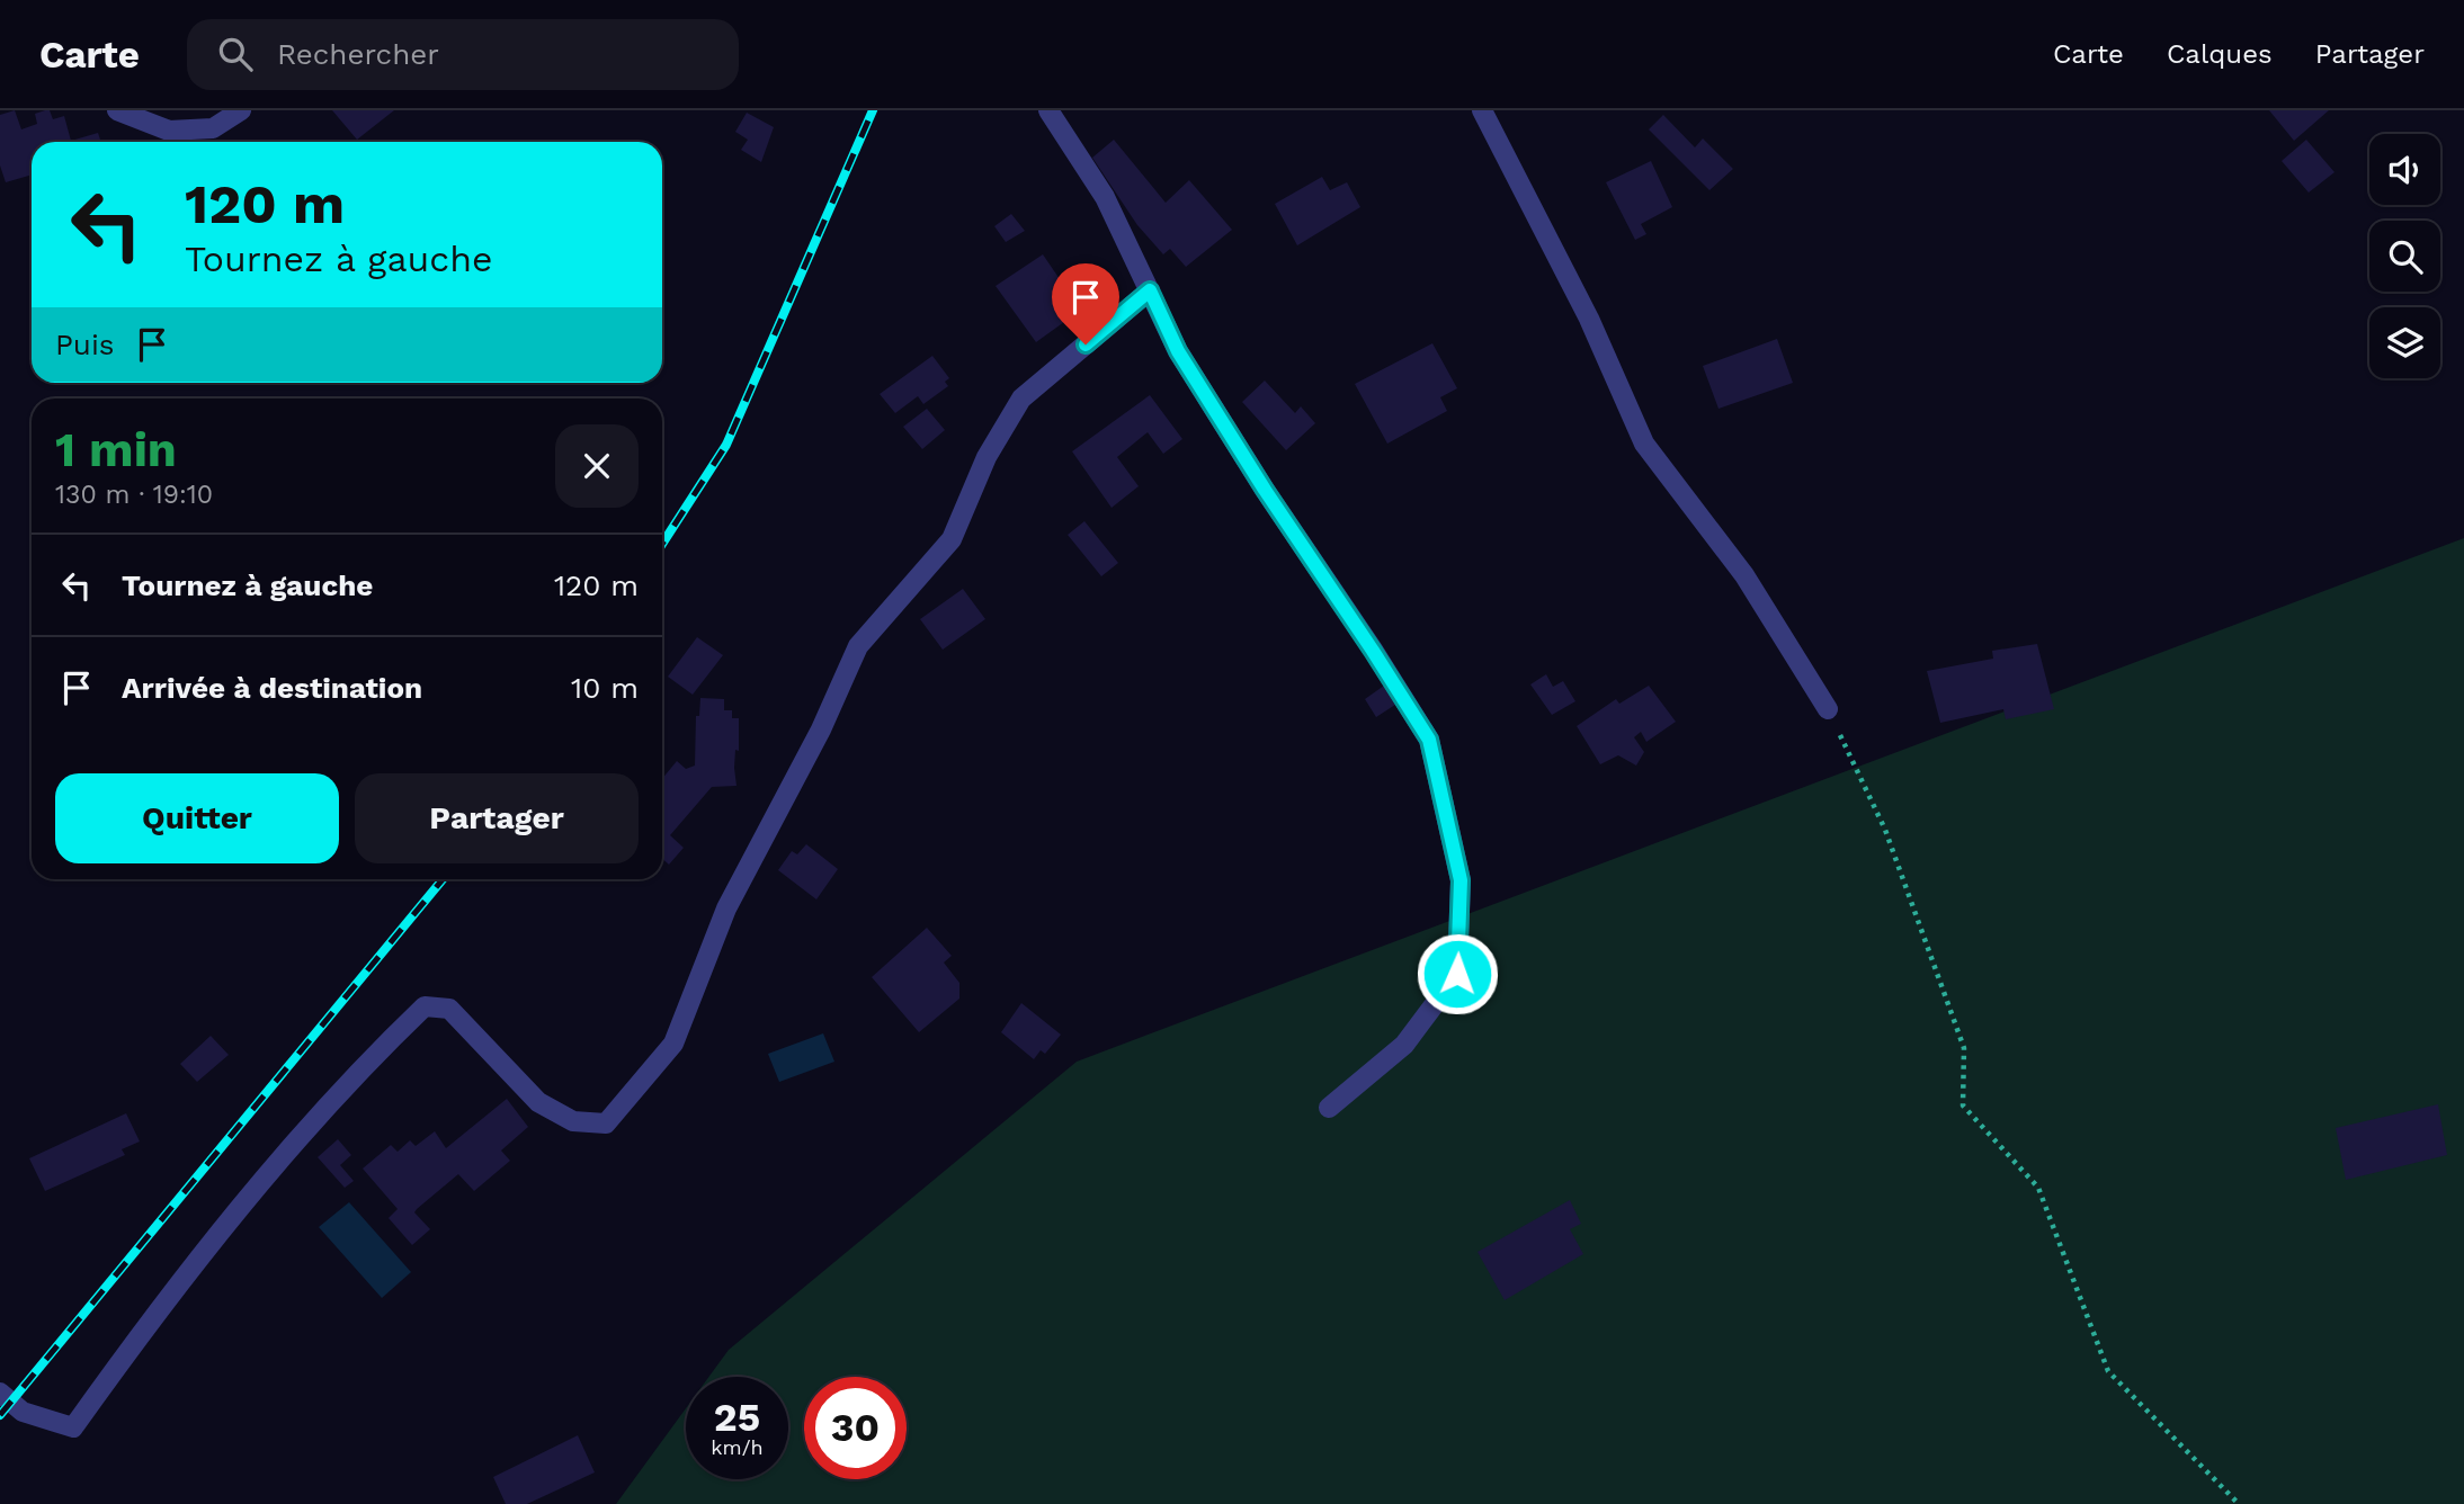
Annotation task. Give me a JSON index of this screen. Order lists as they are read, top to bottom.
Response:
{
  "page": {
    "header": "Carte",
    "search": "Rechercher",
    "nav": ["Carte", "Calques", "Partager"],
    "turn": ["120 m", "Tournez à gauche"],
    "then": "Puis",
    "heading": ["1 min", "130 m · 19:10"],
    "list": [
      {
        "name": "Tournez à gauche",
        "value": "120 m"
      },
      {
        "name": "Arrivée à destination",
        "value": "10 m"
      }
    ],
    "buttons": ["Quitter", "Partager"],
    "speed": "25 km/h",
    "limit": "30"
  }
}
